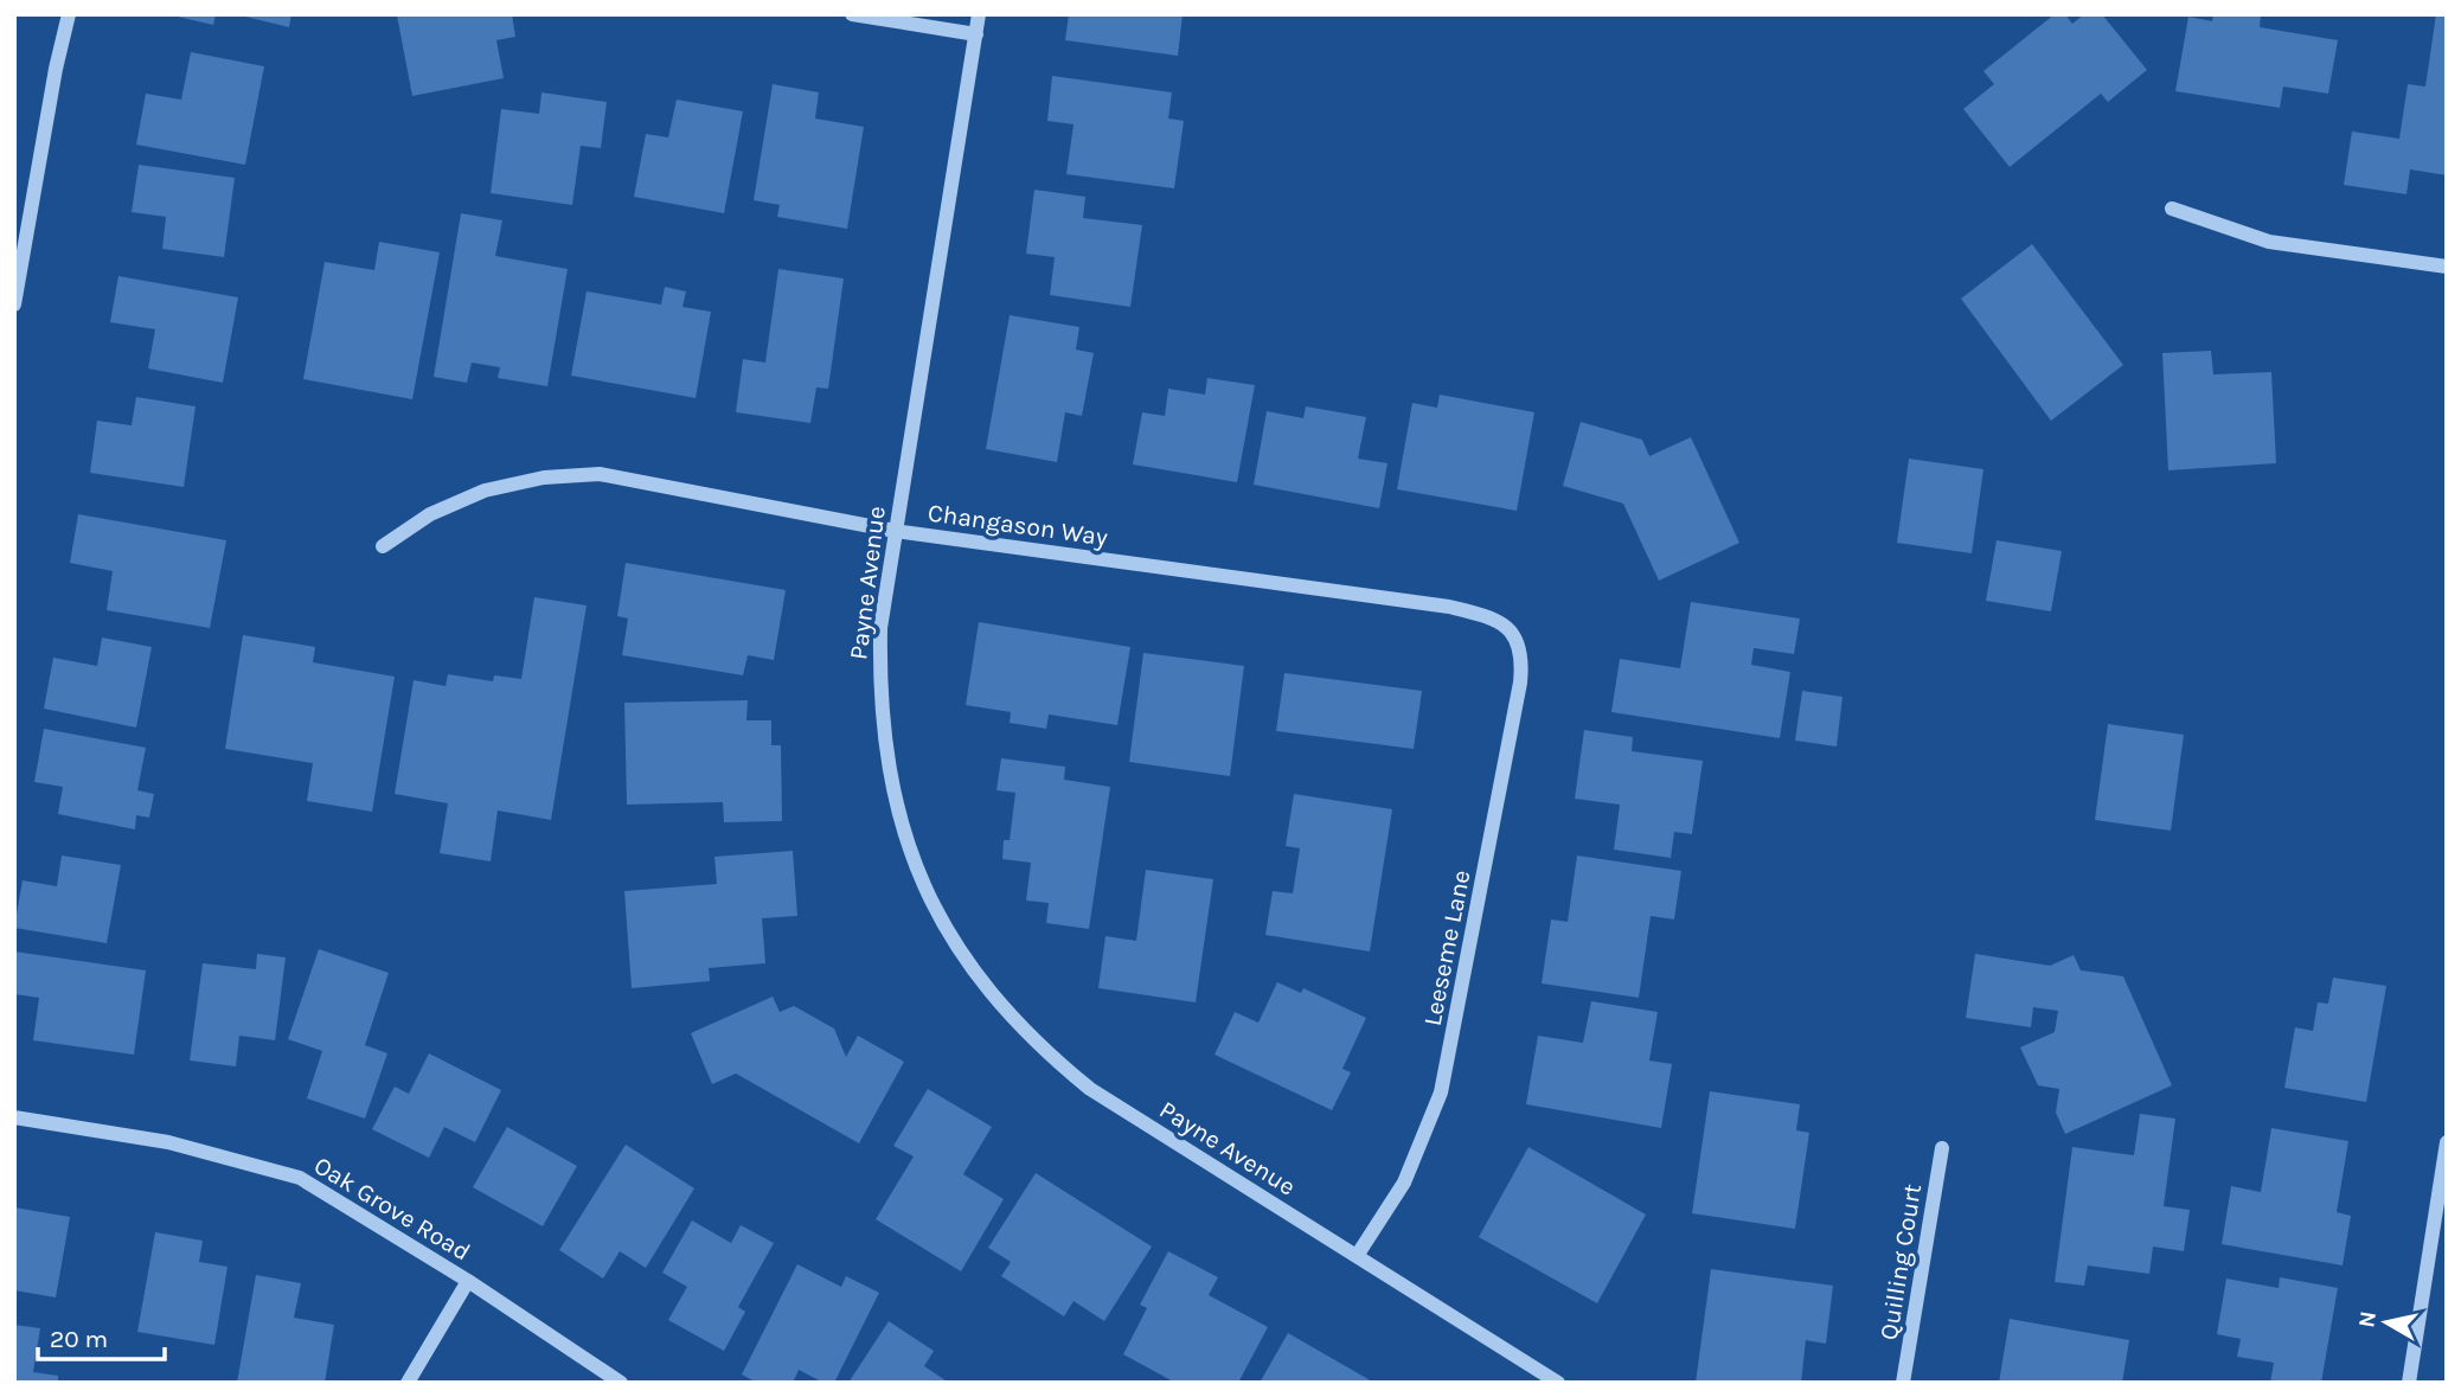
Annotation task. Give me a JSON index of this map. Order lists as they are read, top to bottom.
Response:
{
  "streets": {
    "street": [
      "Changason Way",
      "Payne Avenue",
      "Leeseme Lane",
      "Oak Grove Road",
      "Quilling Court"
    ]
  },
  "crossings": [
    ["Changason Way", "Payne Avenue"],
    ["Changason Way", "Leeseme Lane"],
    ["Payne Avenue", "Leeseme Lane"]
  ],
  "scale_bar": "20 m",
  "north": "left"
}
